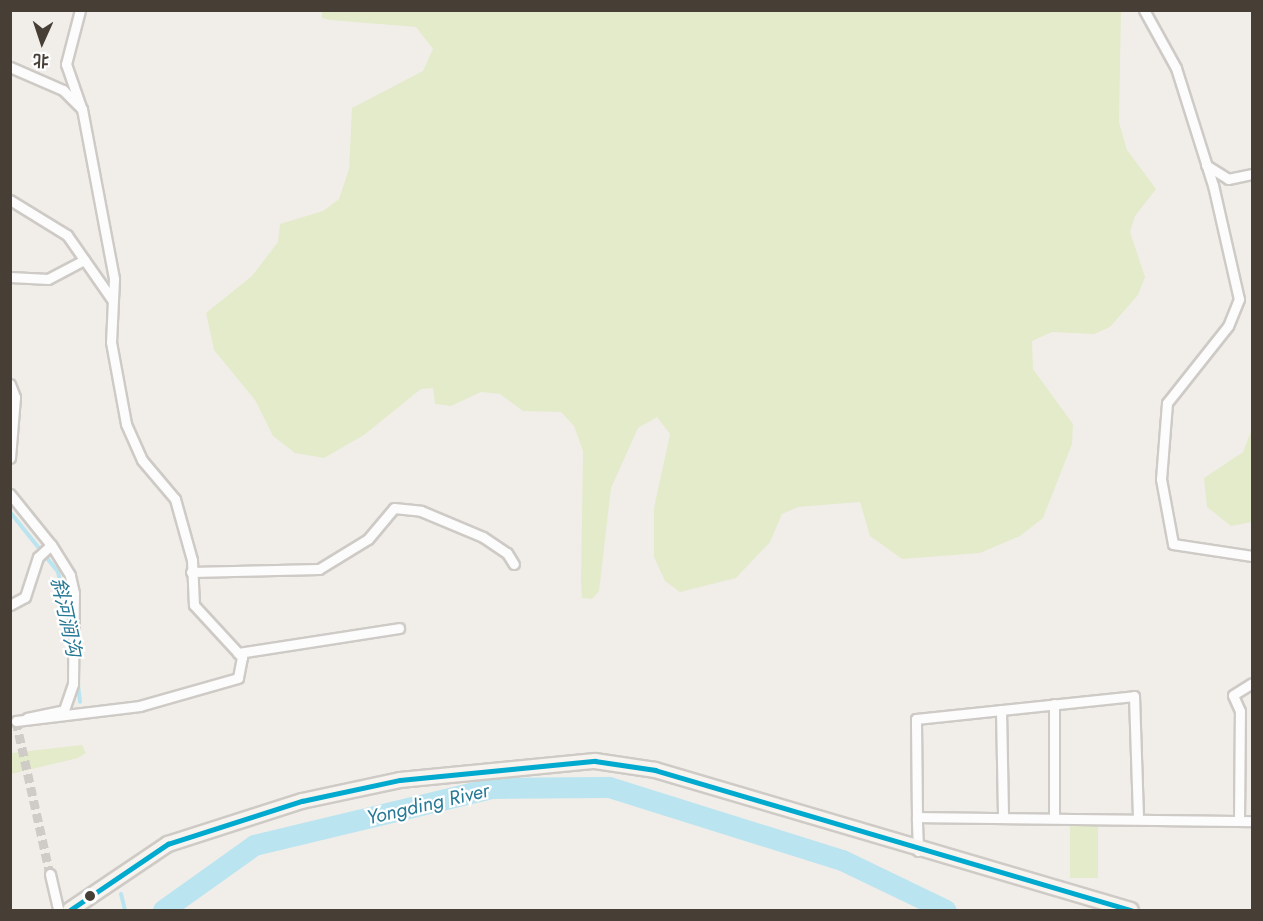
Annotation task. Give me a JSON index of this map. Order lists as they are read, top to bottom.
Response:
{
  "water": ["斜河涧沟", "Yongding River"],
  "north": "bottom"
}
